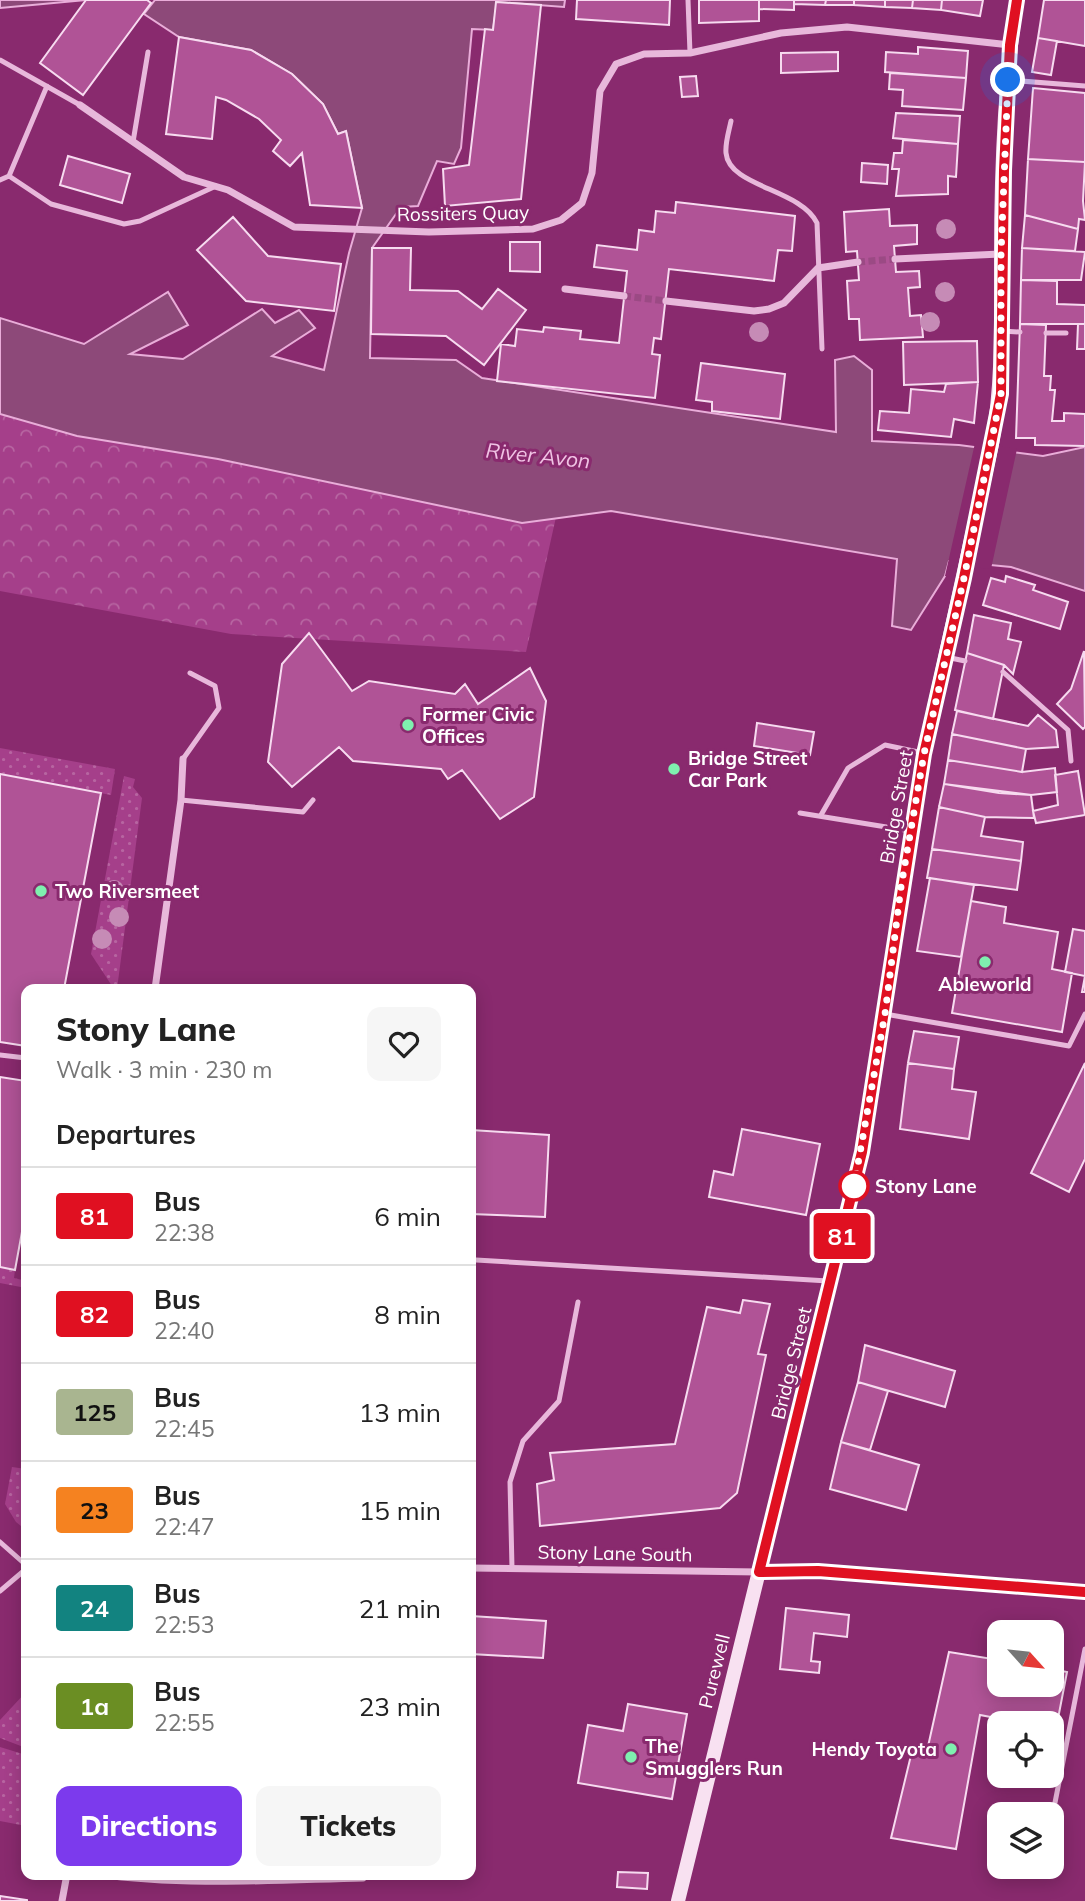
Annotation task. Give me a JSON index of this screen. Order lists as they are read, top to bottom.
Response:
{
  "streets": {
    "street": [
      "Rossiters Quay",
      "Bridge Street",
      "Stony Lane South",
      "Purewell"
    ]
  },
  "crossings": [
    ["Rossiters Quay", "Bridge Street"],
    ["Bridge Street", "Stony Lane South"],
    ["Bridge Street", "Purewell"],
    ["Stony Lane South", "Purewell"]
  ],
  "water": ["River Avon"],
  "places": [
    "Former Civic Offices",
    "Bridge Street Car Park",
    "Two Riversmeet",
    "Ableworld",
    "Stony Lane",
    "Hendy Toyota",
    "The Smugglers Run"
  ],
  "lines": ["bus line 81"],
  "north": "bottom right",
  "page": {
    "on_map": "81",
    "heading": [
      ["Stony Lane", "Walk · 3 min · 230 m"],
      "Departures"
    ],
    "list": [
      {
        "mark": "81",
        "name": "Bus",
        "note": "22:38",
        "value": "6 min"
      },
      {
        "mark": "82",
        "name": "Bus",
        "note": "22:40",
        "value": "8 min"
      },
      {
        "mark": "125",
        "name": "Bus",
        "note": "22:45",
        "value": "13 min"
      },
      {
        "mark": "23",
        "name": "Bus",
        "note": "22:47",
        "value": "15 min"
      },
      {
        "mark": "24",
        "name": "Bus",
        "note": "22:53",
        "value": "21 min"
      },
      {
        "mark": "1a",
        "name": "Bus",
        "note": "22:55",
        "value": "23 min"
      }
    ],
    "buttons": ["Directions", "Tickets"]
  }
}
